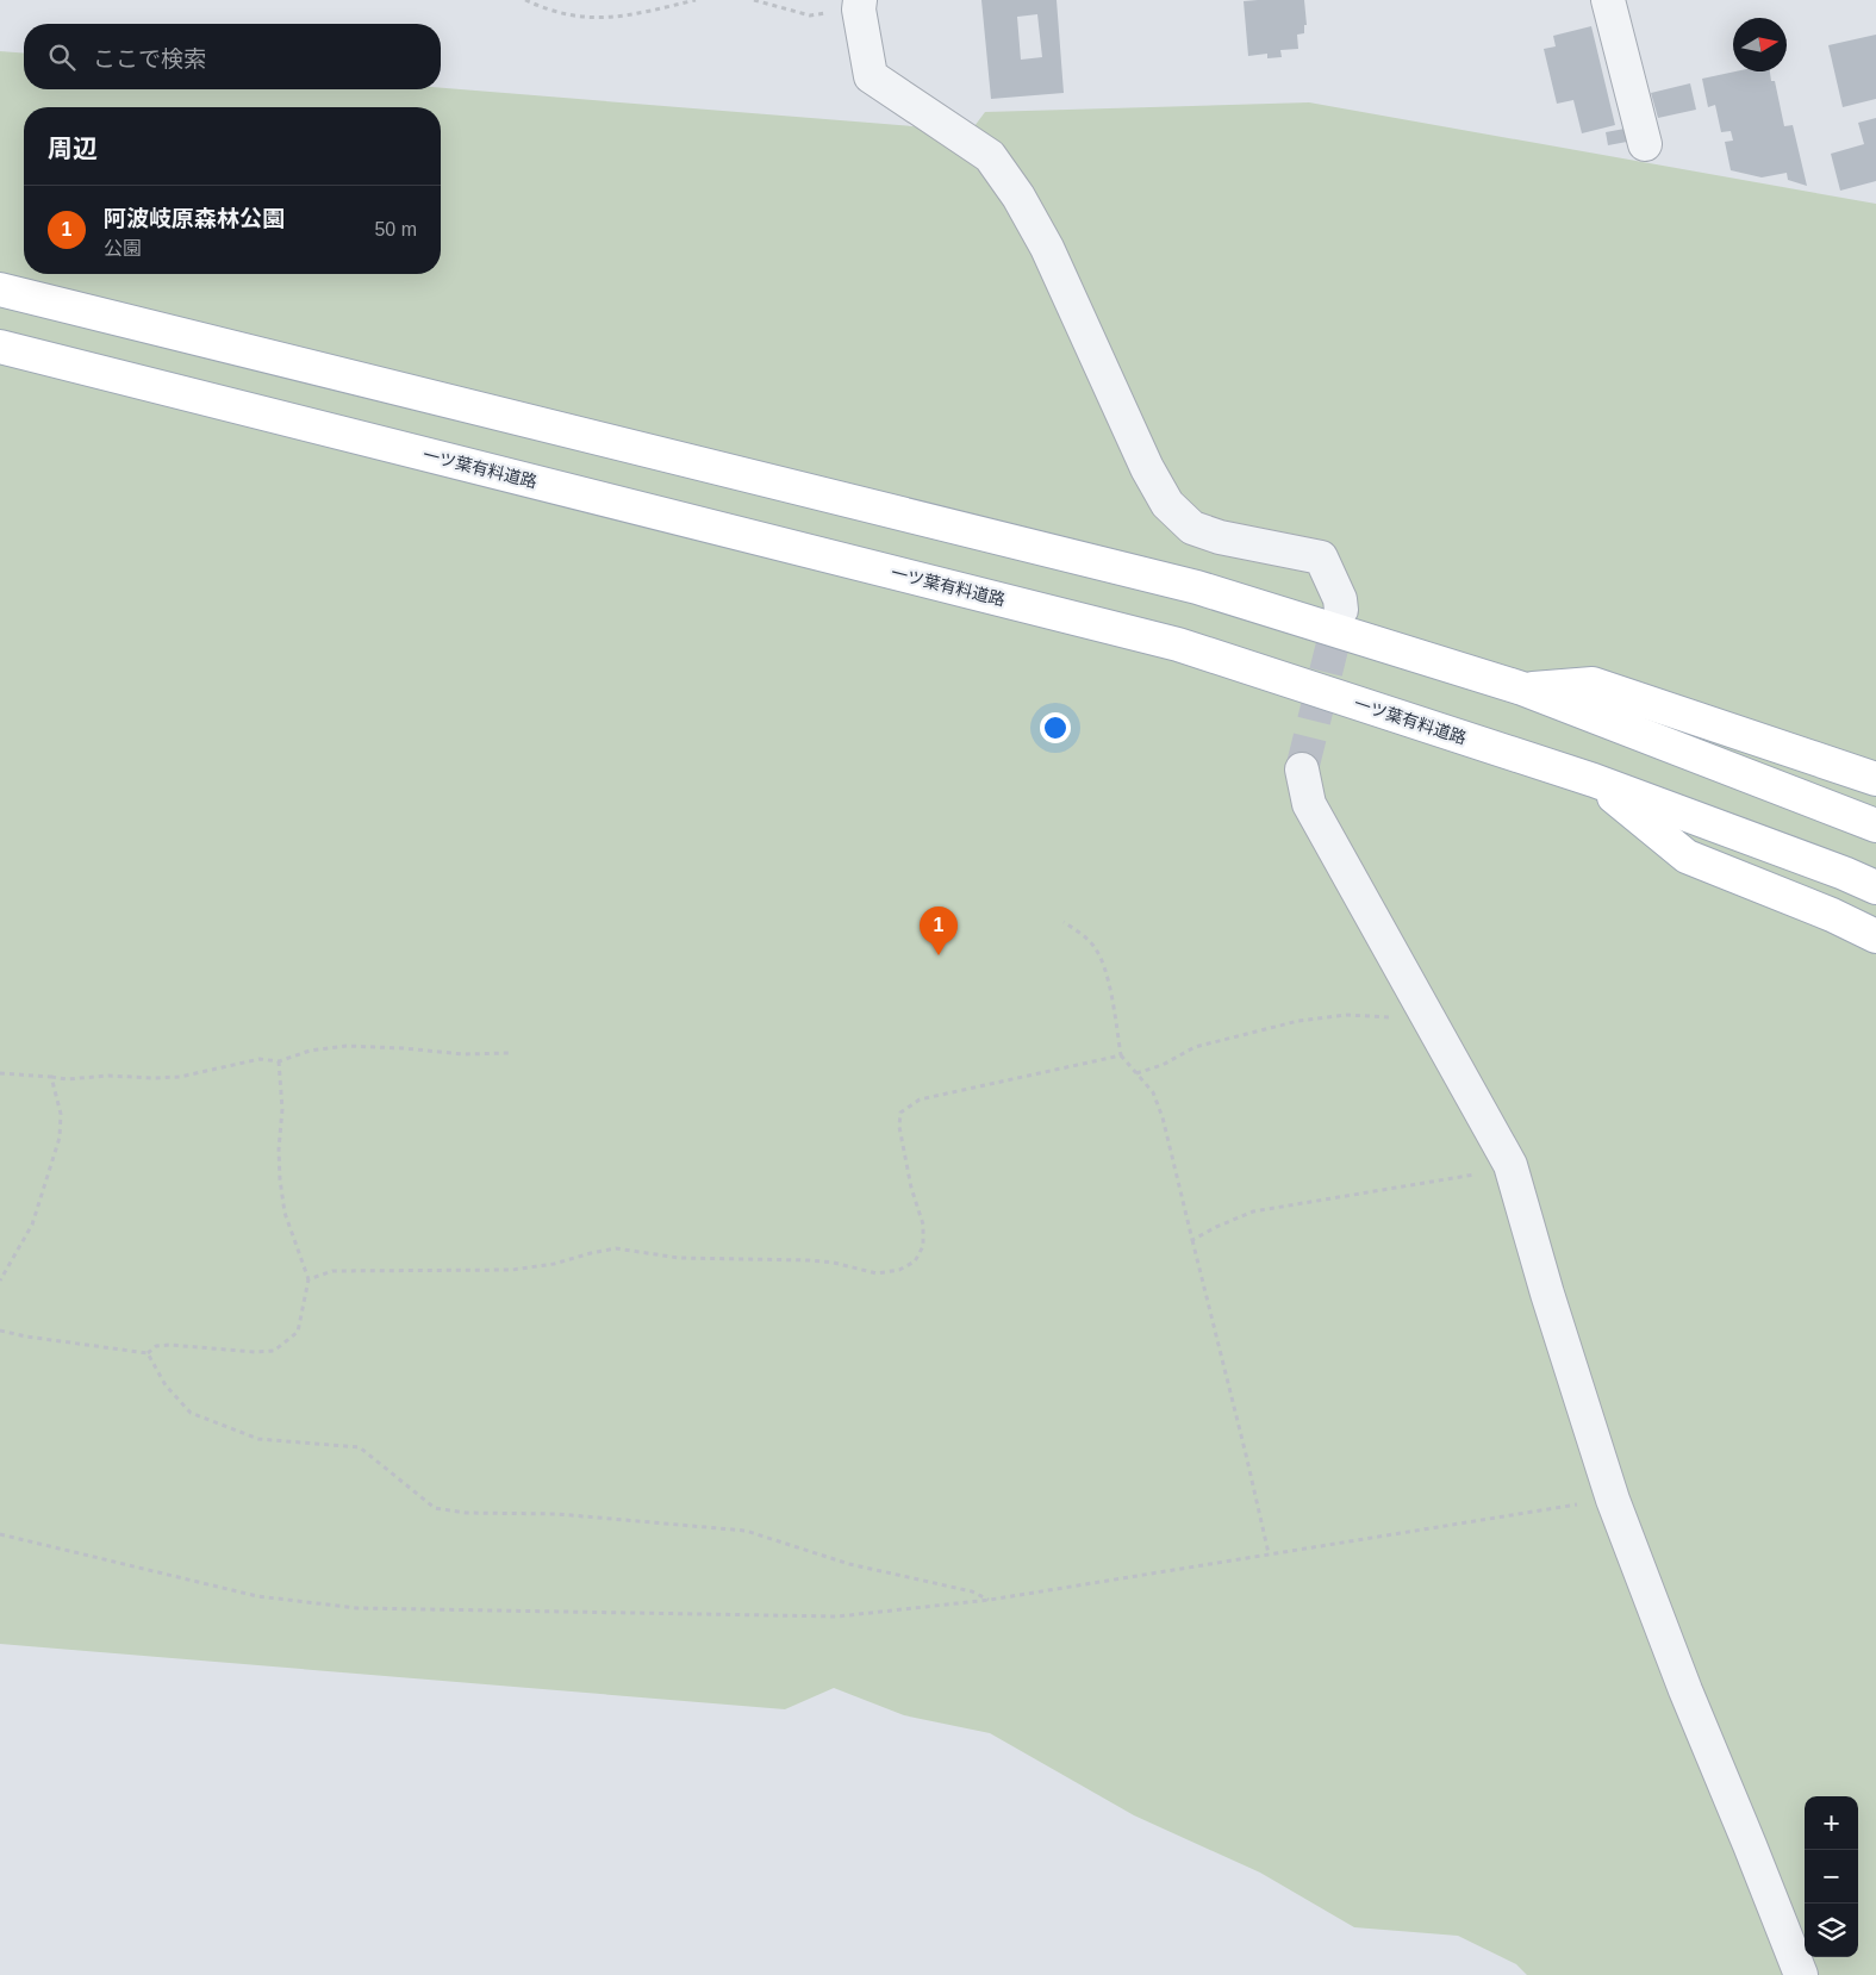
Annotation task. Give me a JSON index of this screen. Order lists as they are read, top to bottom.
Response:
{
  "streets": {
    "main road": ["一ツ葉有料道路"]
  },
  "north": "right",
  "page": {
    "search": "ここで検索",
    "heading": "周辺",
    "list": [
      {
        "mark": "1",
        "name": "阿波岐原森林公園",
        "note": "公園",
        "value": "50 m"
      }
    ],
    "pins": "1",
    "map_buttons": ["+", "−"]
  }
}
